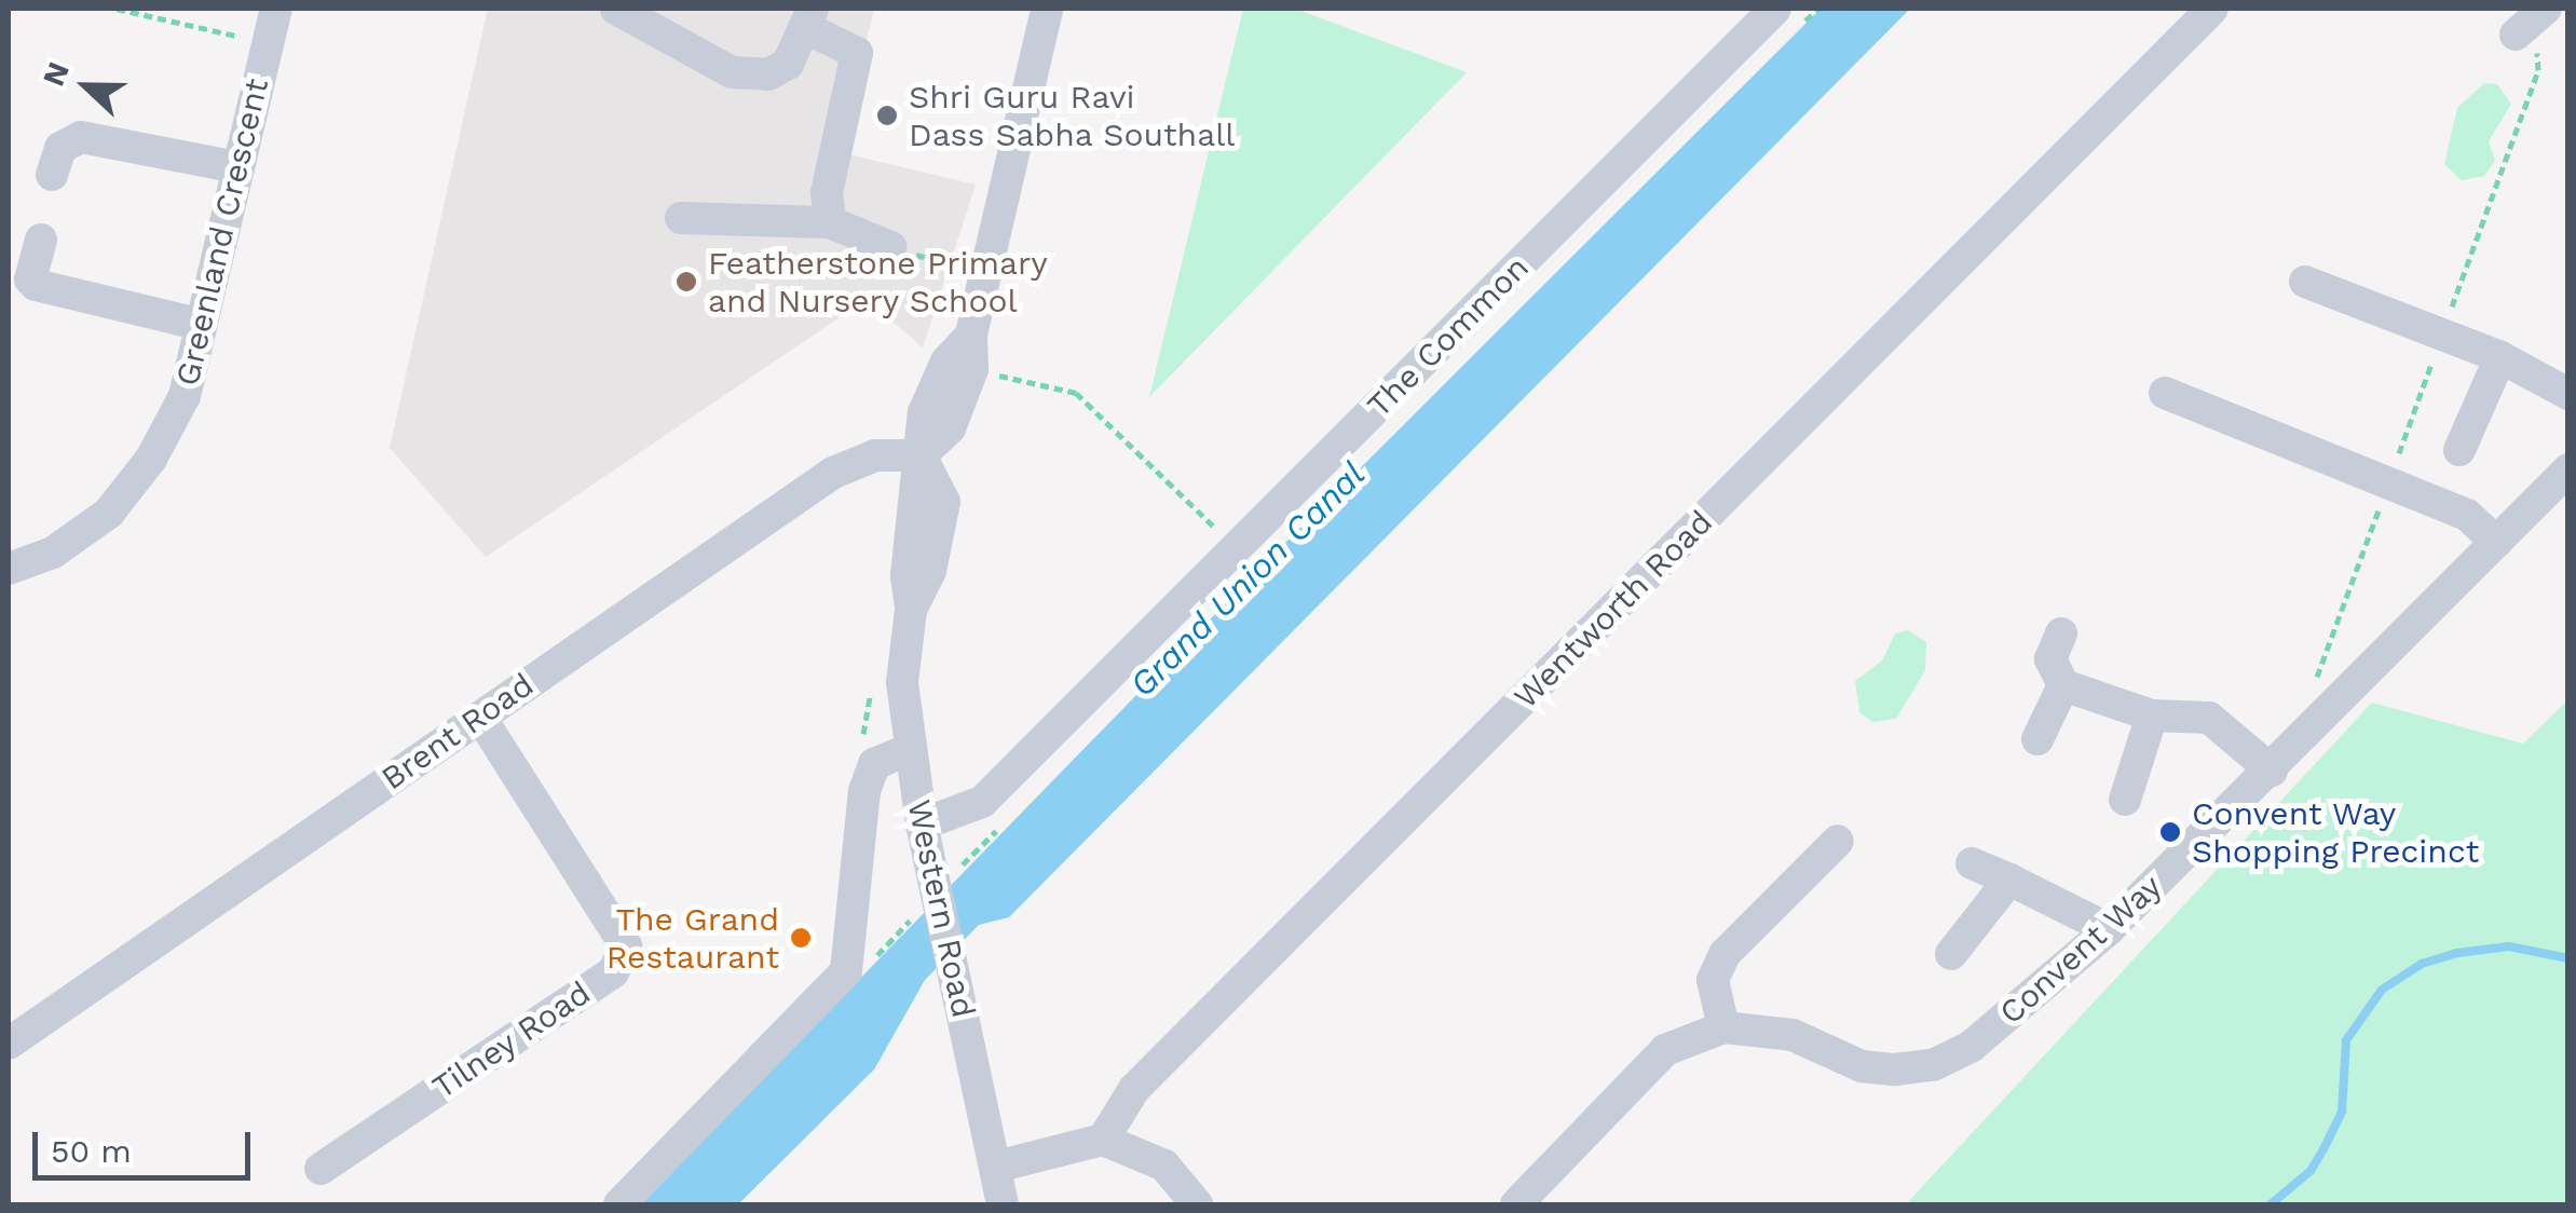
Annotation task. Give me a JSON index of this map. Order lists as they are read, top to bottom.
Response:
{
  "streets": {
    "street": [
      "Greenland Crescent",
      "The Common",
      "Wentworth Road",
      "Brent Road",
      "Western Road",
      "Convent Way",
      "Tilney Road"
    ]
  },
  "crossings": [
    ["The Common", "Western Road"],
    ["Brent Road", "Western Road"],
    ["Brent Road", "Tilney Road"]
  ],
  "water": ["Grand Union Canal"],
  "places": [
    "Shri Guru Ravi Dass Sabha Southall",
    "Featherstone Primary and Nursery School",
    "Convent Way Shopping Precinct",
    "The Grand Restaurant"
  ],
  "scale_bar": "50 m",
  "north": "left"
}
